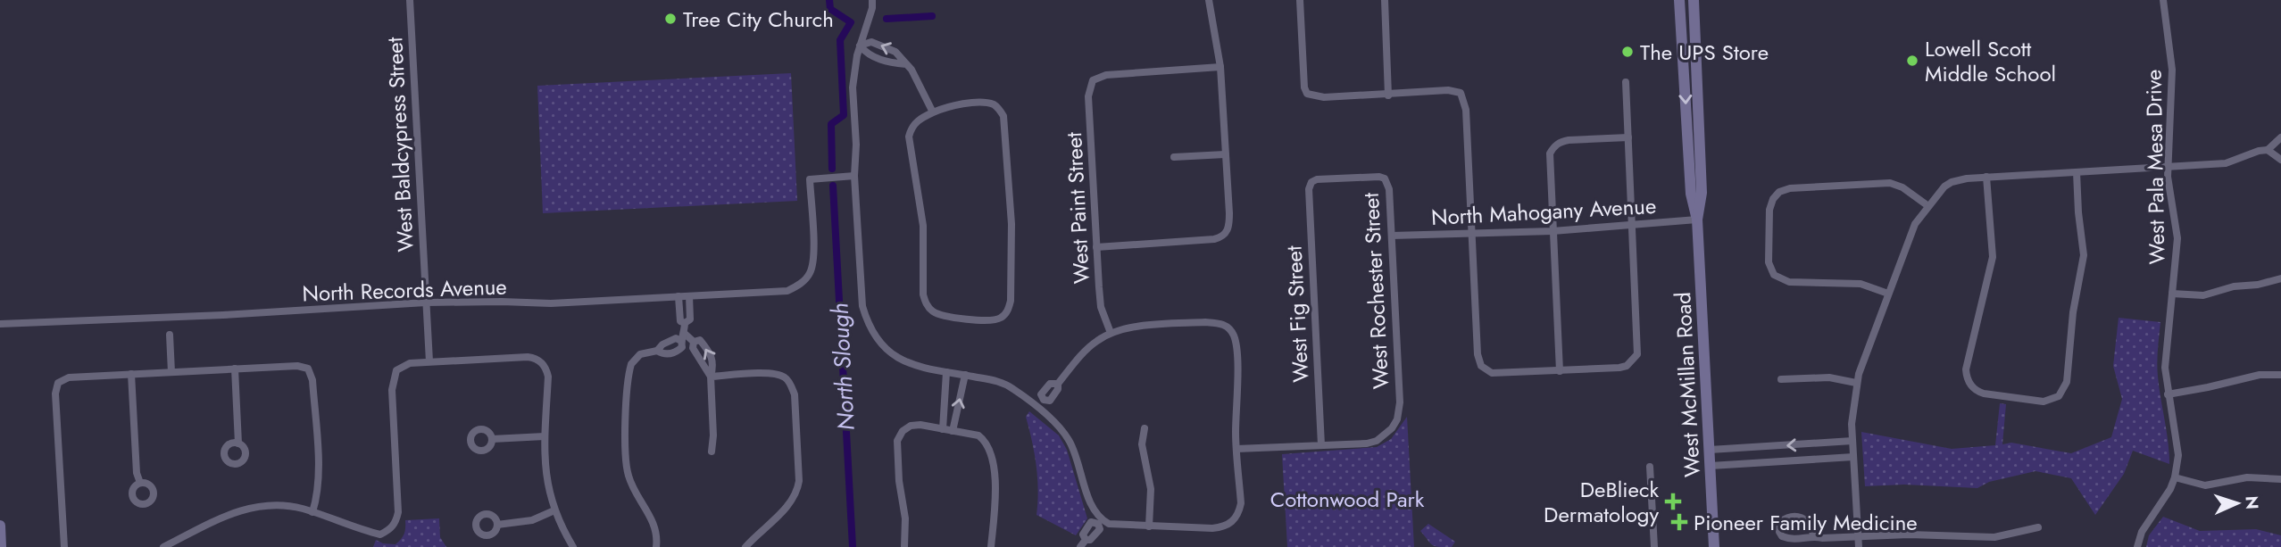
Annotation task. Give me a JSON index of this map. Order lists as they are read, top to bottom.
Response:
{
  "streets": {
    "main road": ["West McMillan Road"],
    "street": [
      "West Baldcypress Street",
      "West Pala Mesa Drive",
      "West Paint Street",
      "North Mahogany Avenue",
      "North Records Avenue",
      "West Rochester Street",
      "West Fig Street"
    ]
  },
  "crossings": [
    ["West Baldcypress Street", "North Records Avenue"],
    ["North Mahogany Avenue", "West Rochester Street"],
    ["North Mahogany Avenue", "West McMillan Road"],
    ["West Rochester Street", "West Fig Street"]
  ],
  "water": ["North Slough"],
  "parks": ["Cottonwood Park"],
  "places": {
    "other": ["Tree City Church", "The UPS Store", "Lowell Scott Middle School"],
    "health": ["DeBlieck Dermatology", "Pioneer Family Medicine"]
  },
  "north": "right"
}
